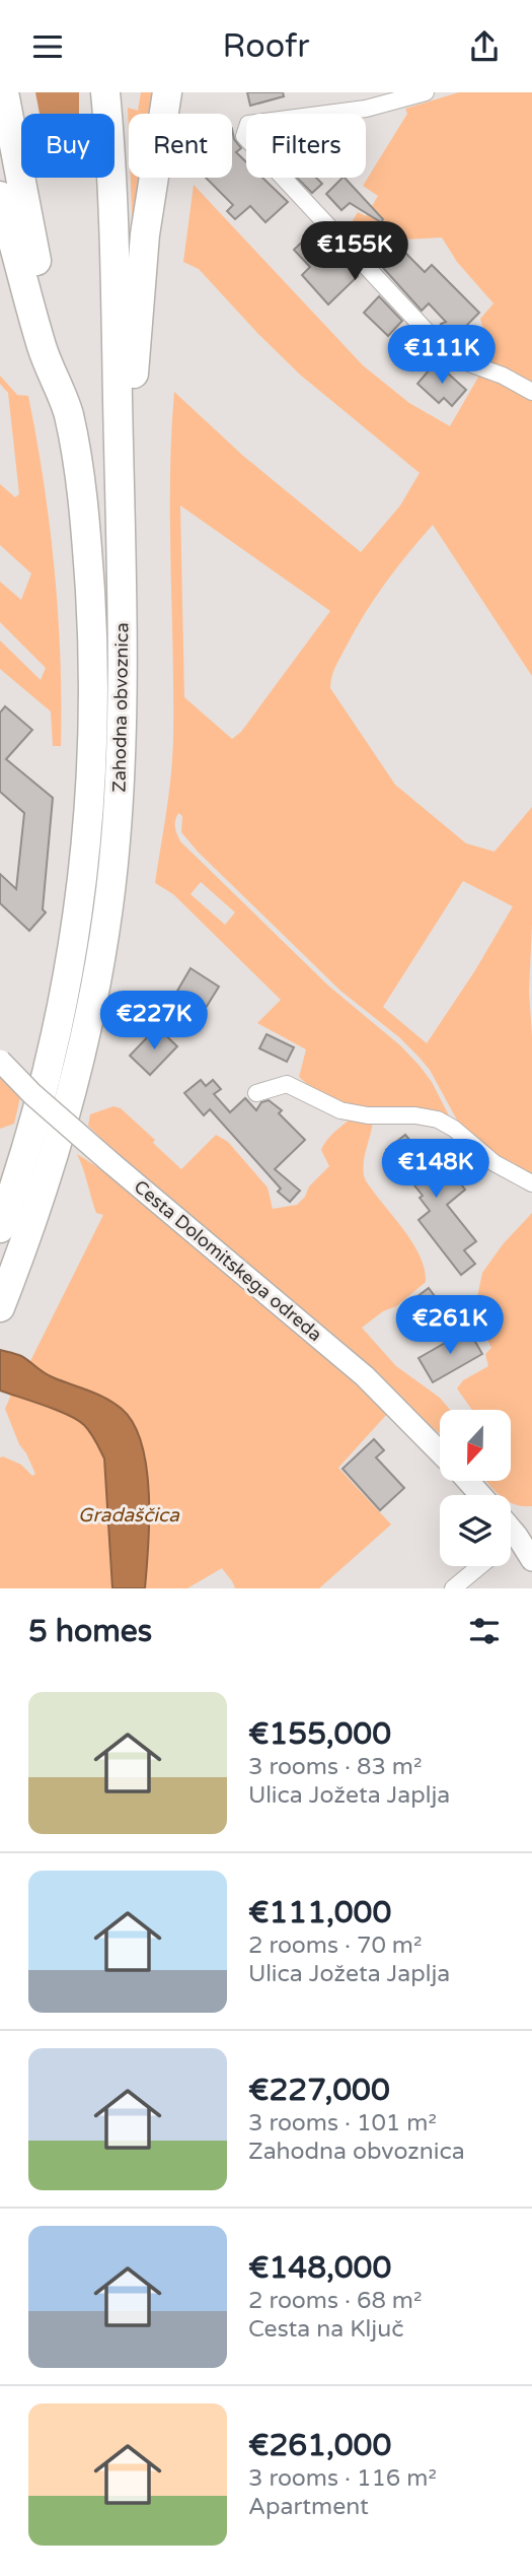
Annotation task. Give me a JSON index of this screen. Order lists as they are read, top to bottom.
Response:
{
  "streets": {
    "highway": ["Zahodna obvoznica"],
    "street": ["Cesta Dolomitskega odreda"]
  },
  "water": ["Gradaščica"],
  "north": "bottom",
  "page": {
    "header": "Roofr",
    "chip": ["Buy", "Rent", "Filters"],
    "price": [
      "€155K",
      "€111K",
      "€227K",
      "€148K",
      "€261K"
    ],
    "heading": "5 homes",
    "list": [
      {
        "name": "€155,000",
        "note": "3 rooms · 83 m² · Ulica Jožeta Japlja"
      },
      {
        "name": "€111,000",
        "note": "2 rooms · 70 m² · Ulica Jožeta Japlja"
      },
      {
        "name": "€227,000",
        "note": "3 rooms · 101 m² · Zahodna obvoznica"
      },
      {
        "name": "€148,000",
        "note": "2 rooms · 68 m² · Cesta na Ključ"
      },
      {
        "name": "€261,000",
        "note": "3 rooms · 116 m² · Apartment"
      }
    ]
  }
}
